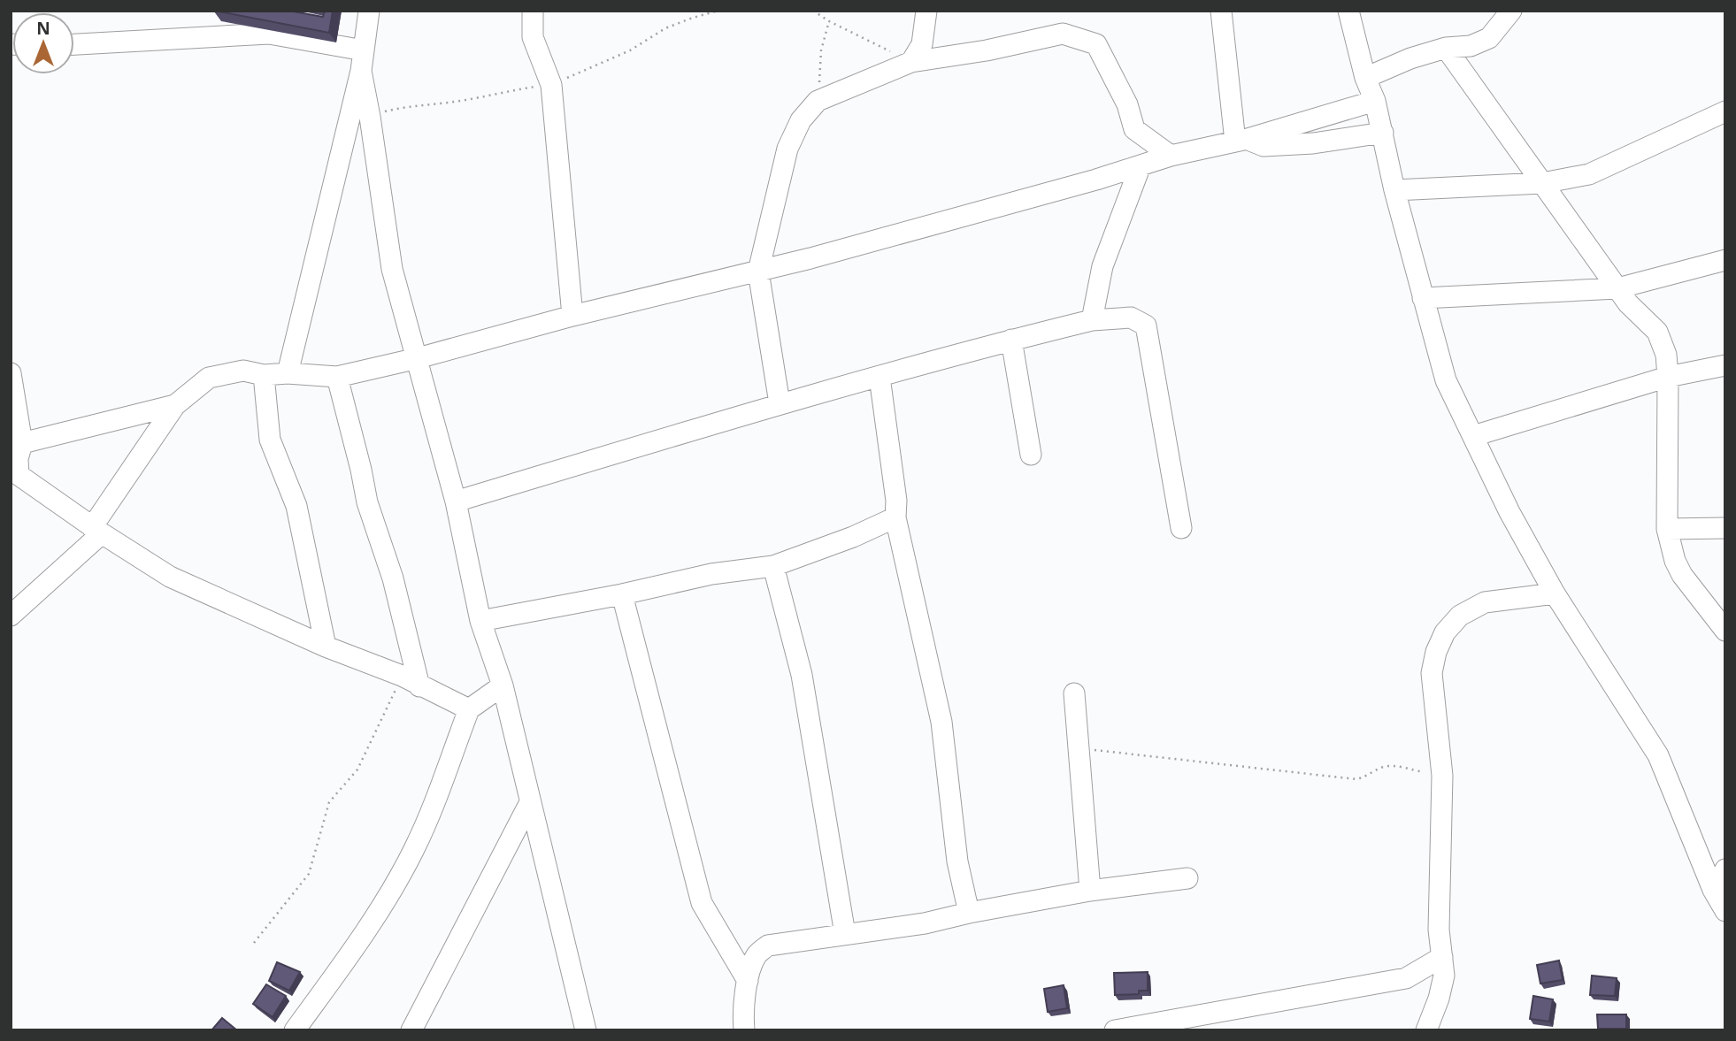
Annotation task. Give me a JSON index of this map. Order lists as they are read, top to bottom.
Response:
{
  "north": "top"
}
